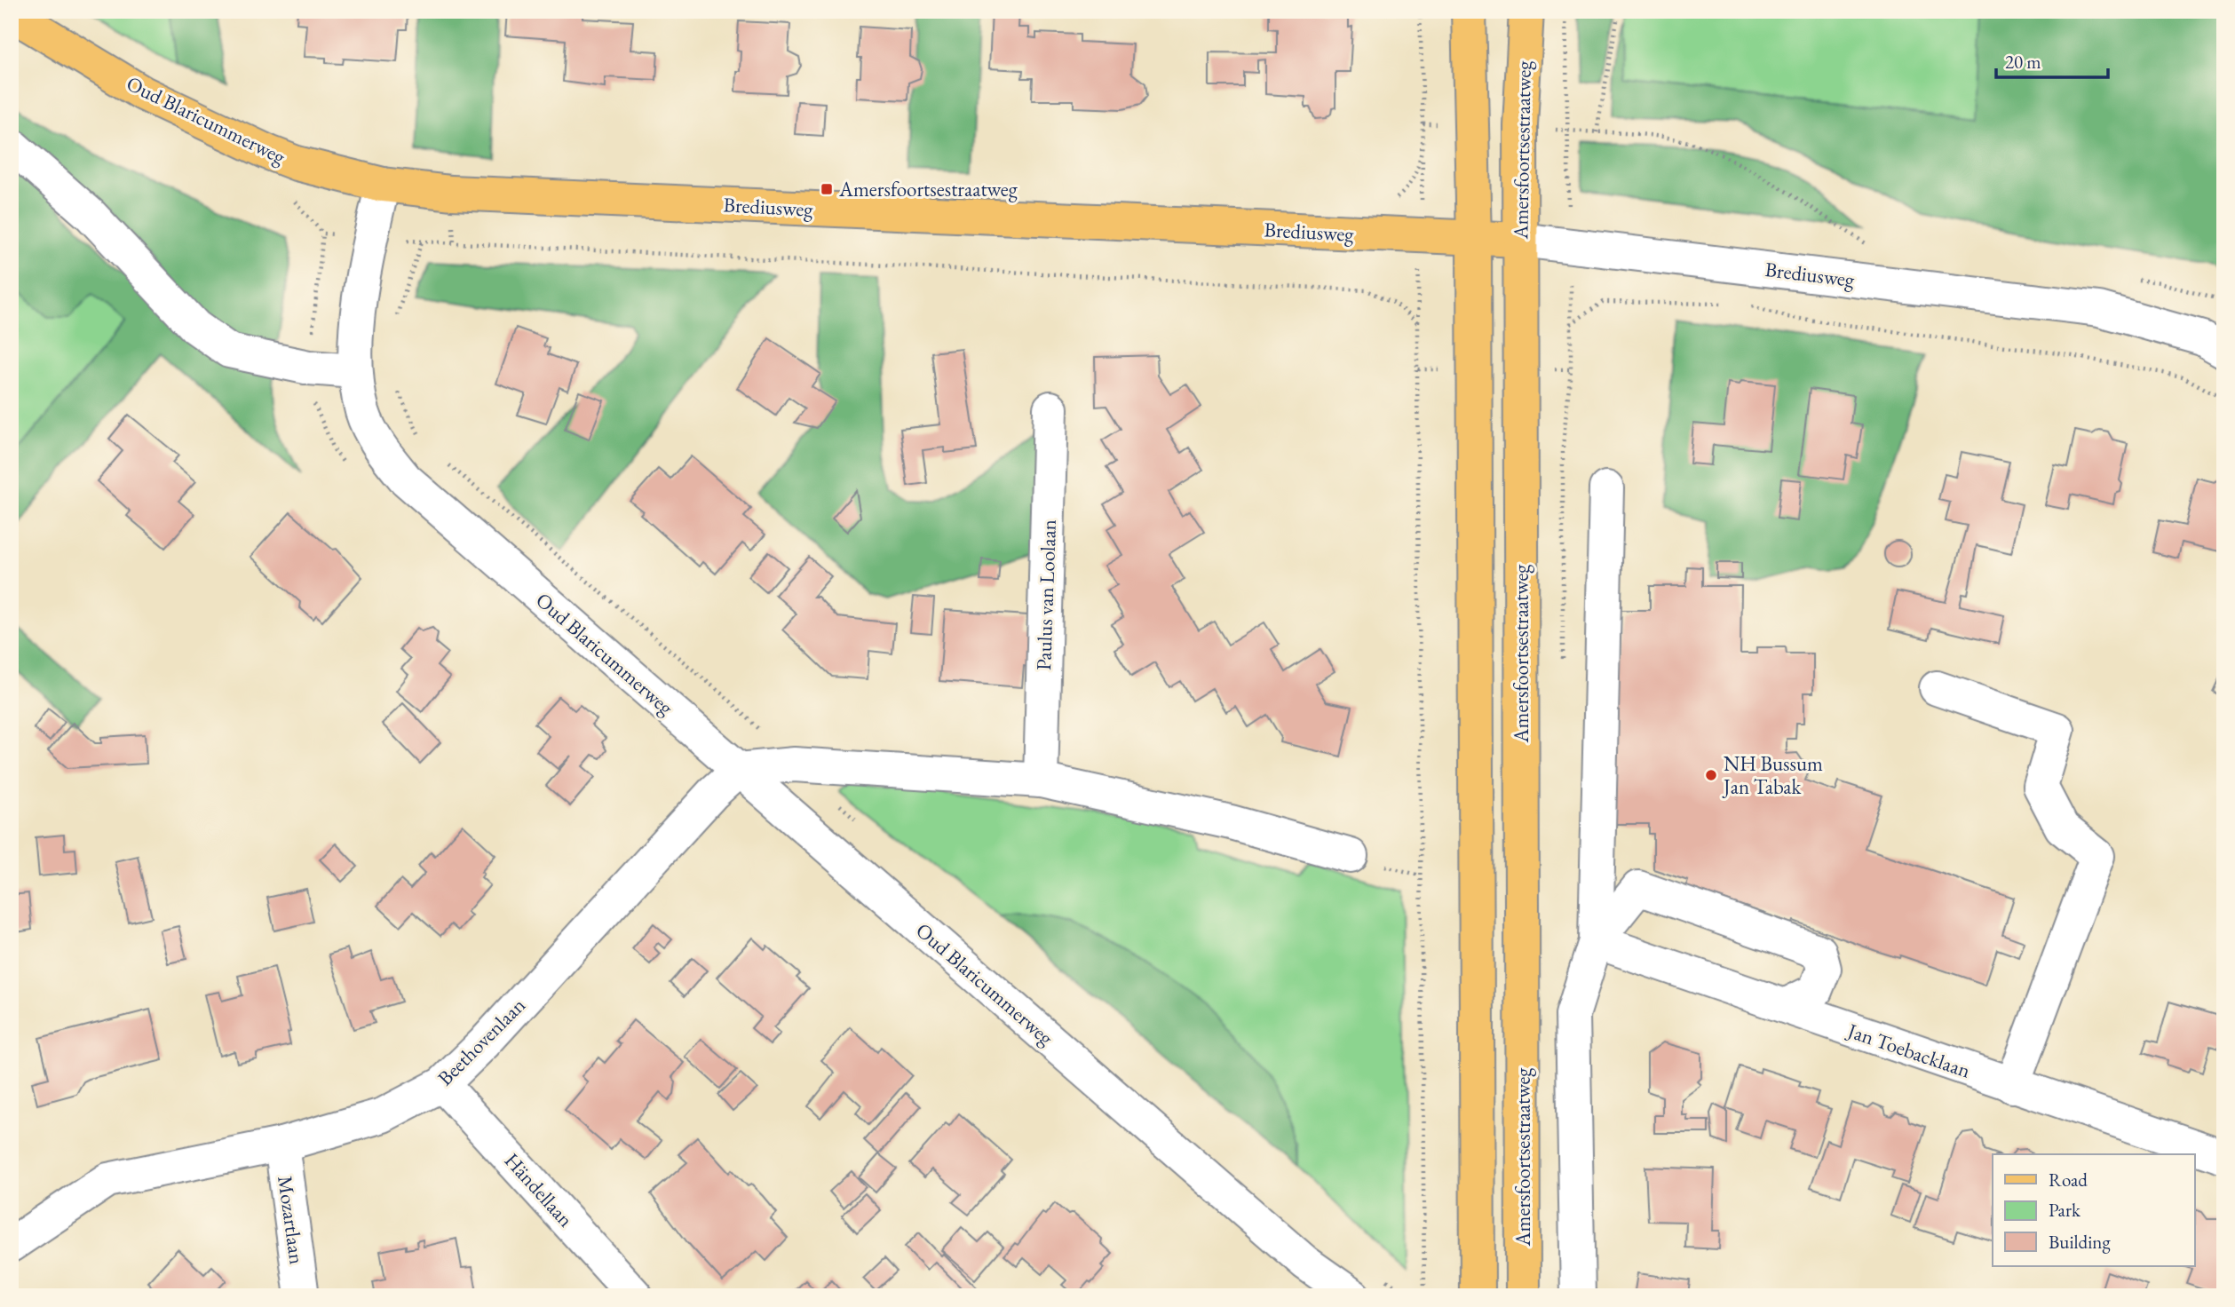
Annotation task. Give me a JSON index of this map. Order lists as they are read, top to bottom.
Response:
{
  "streets": {
    "main road": ["Oud Blaricummerweg", "Amersfoortsestraatweg", "Brediusweg"],
    "street": [
      "Paulus van Loolaan",
      "Beethovenlaan",
      "Jan Toebacklaan",
      "Händellaan",
      "Mozartlaan"
    ]
  },
  "crossings": [
    ["Oud Blaricummerweg", "Brediusweg"],
    ["Oud Blaricummerweg", "Beethovenlaan"],
    ["Amersfoortsestraatweg", "Brediusweg"],
    ["Beethovenlaan", "Händellaan"],
    ["Beethovenlaan", "Mozartlaan"]
  ],
  "places": {
    "transit": ["Amersfoortsestraatweg"],
    "other": ["NH Bussum Jan Tabak"]
  },
  "legend": ["Road", "Park", "Building"],
  "scale_bar": "20 m"
}
